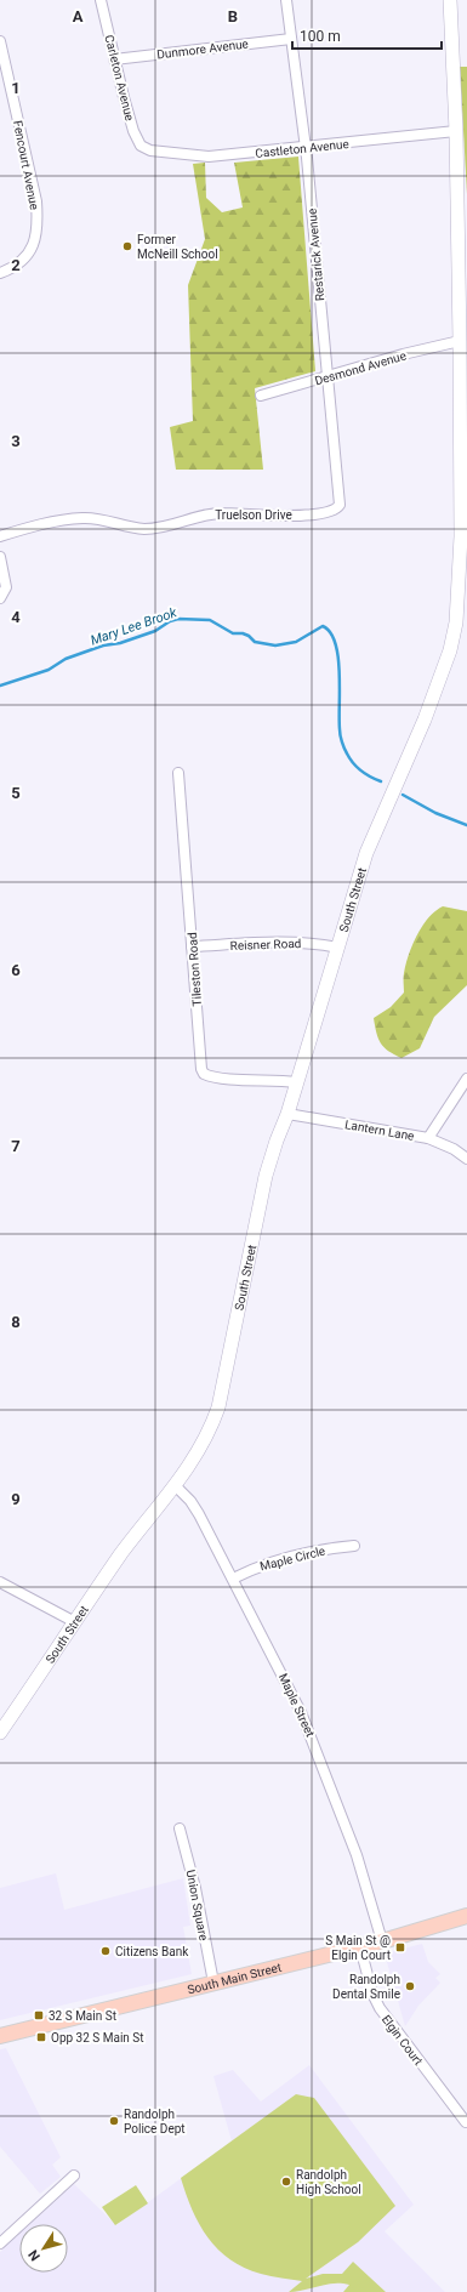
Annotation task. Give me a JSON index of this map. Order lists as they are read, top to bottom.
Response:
{
  "streets": {
    "main road": ["South Street", "South Main Street"],
    "street": [
      "Dunmore Avenue",
      "Carleton Avenue",
      "Castleton Avenue",
      "Fencourt Avenue",
      "Restarick Avenue",
      "Desmond Avenue",
      "Truelson Drive",
      "Reisner Road",
      "Tileston Road",
      "Lantern Lane",
      "Maple Circle",
      "Maple Street",
      "Union Square",
      "Elgin Court"
    ]
  },
  "crossings": [
    ["Dunmore Avenue", "Carleton Avenue"],
    ["Dunmore Avenue", "Restarick Avenue"],
    ["Carleton Avenue", "Castleton Avenue"],
    ["Castleton Avenue", "Restarick Avenue"],
    ["Castleton Avenue", "South Street"],
    ["Restarick Avenue", "Desmond Avenue"],
    ["Restarick Avenue", "Truelson Drive"],
    ["Desmond Avenue", "South Street"],
    ["South Street", "Reisner Road"],
    ["South Street", "Tileston Road"],
    ["South Street", "Lantern Lane"],
    ["South Street", "Maple Street"],
    ["Reisner Road", "Tileston Road"],
    ["Maple Circle", "Maple Street"],
    ["Maple Street", "South Main Street"],
    ["Union Square", "South Main Street"],
    ["South Main Street", "Elgin Court"]
  ],
  "water": ["Mary Lee Brook"],
  "places": {
    "other": [
      "Former McNeill School",
      "Citizens Bank",
      "Randolph Dental Smile",
      "Randolph Police Dept",
      "Randolph High School"
    ],
    "transit": ["S Main St @ Elgin Court", "32 S Main St", "Opp 32 S Main St"]
  },
  "scale_bar": "100 m",
  "north": "bottom left",
  "grid": {
    "columns": ["A", "B"],
    "rows": [
      "1",
      "2",
      "3",
      "4",
      "5",
      "6",
      "7",
      "8",
      "9"
    ]
  }
}
